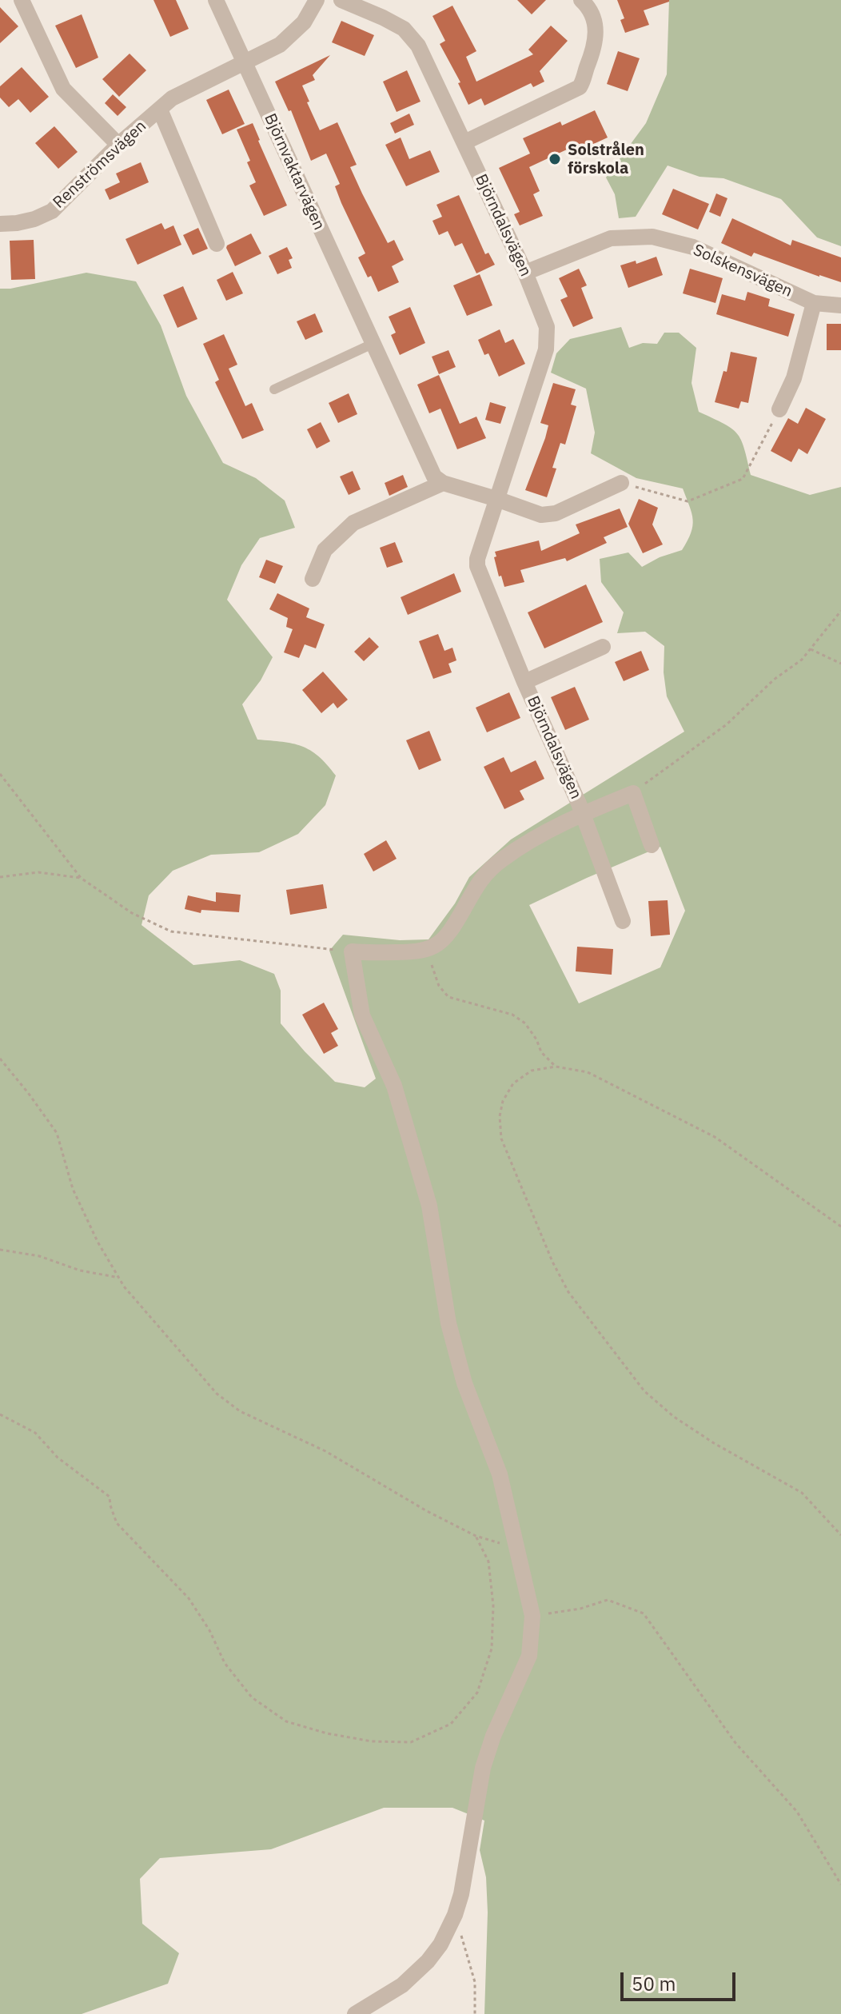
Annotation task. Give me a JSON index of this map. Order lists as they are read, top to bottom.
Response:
{
  "streets": {
    "street": [
      "Renströmsvägen",
      "Björnvaktarvägen",
      "Björndalsvägen",
      "Solskensvägen"
    ]
  },
  "crossings": [
    ["Renströmsvägen", "Björnvaktarvägen"],
    ["Björndalsvägen", "Solskensvägen"]
  ],
  "places": ["Solstrålen förskola"],
  "scale_bar": "50 m"
}
